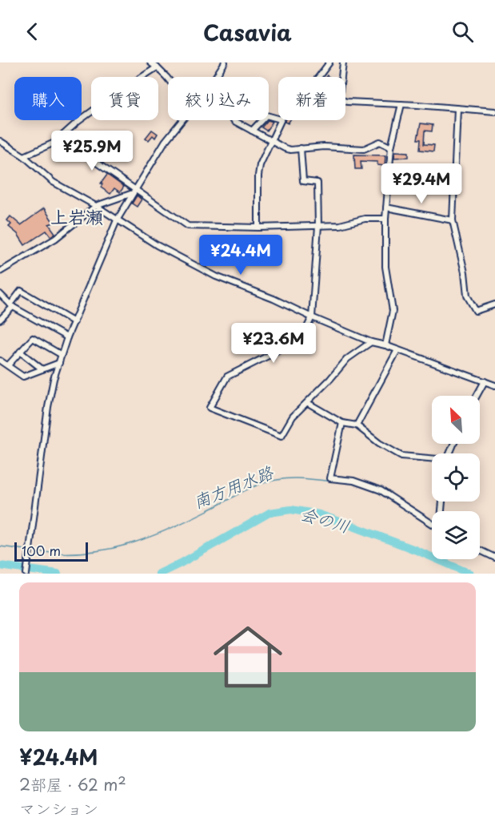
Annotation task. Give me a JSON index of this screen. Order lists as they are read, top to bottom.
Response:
{
  "districts": ["上岩瀬"],
  "water": ["南方用水路", "会の川"],
  "scale_bar": "100 m",
  "north": "top left",
  "page": {
    "header": "Casavia",
    "chip": [
      "購入",
      "賃貸",
      "絞り込み",
      "新着"
    ],
    "price": [
      "¥25.9M",
      "¥29.4M",
      "¥24.4M",
      "¥23.6M"
    ],
    "scale": "100 m",
    "list": [
      {
        "name": "¥24.4M",
        "note": "2部屋 · 62 m² · マンション"
      }
    ]
  }
}
